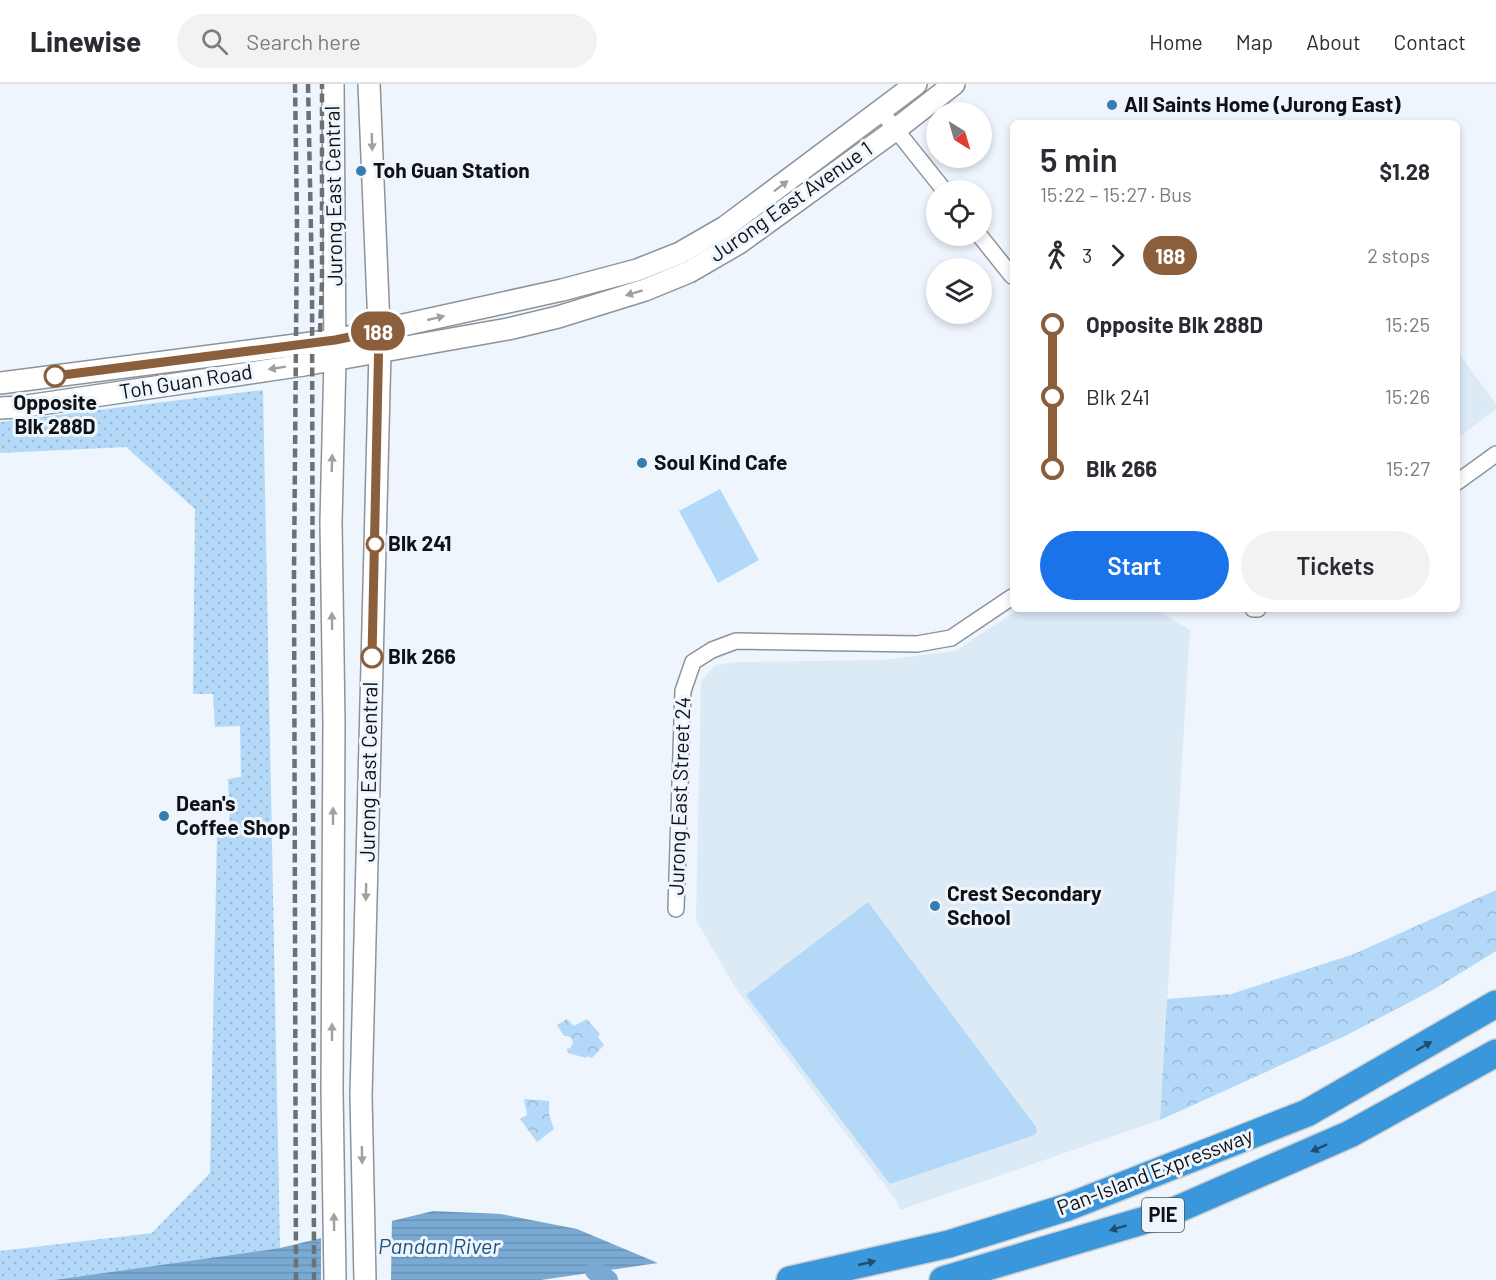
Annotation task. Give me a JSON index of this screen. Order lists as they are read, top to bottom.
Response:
{
  "streets": {
    "highway": ["Pan-Island Expressway", "PIE"],
    "main road": ["Jurong East Central", "Jurong East Avenue 1", "Toh Guan Road"],
    "street": ["Jurong East Street 24"]
  },
  "crossings": [
    ["Jurong East Central", "Jurong East Avenue 1"],
    ["Jurong East Central", "Toh Guan Road"],
    ["Jurong East Avenue 1", "Toh Guan Road"]
  ],
  "water": ["Pandan River"],
  "places": [
    "All Saints Home (Jurong East)",
    "Toh Guan Station",
    "Opposite Blk 288D",
    "Soul Kind Cafe",
    "Blk 241",
    "Blk 266",
    "Dean's Coffee Shop",
    "Crest Secondary School"
  ],
  "lines": ["bus line 188"],
  "north": "bottom right",
  "page": {
    "header": "Linewise",
    "search": "Search here",
    "nav": [
      "Home",
      "Map",
      "About",
      "Contact"
    ],
    "on_map": "188",
    "heading": ["5 min", "15:22 – 15:27 · Bus", "$1.28"],
    "legs": ["3", "188", "2 stops"],
    "list": [
      {
        "name": "Opposite Blk 288D",
        "value": "15:25"
      },
      {
        "name": "Blk 241",
        "value": "15:26"
      },
      {
        "name": "Blk 266",
        "value": "15:27"
      }
    ],
    "buttons": ["Start", "Tickets"]
  }
}
